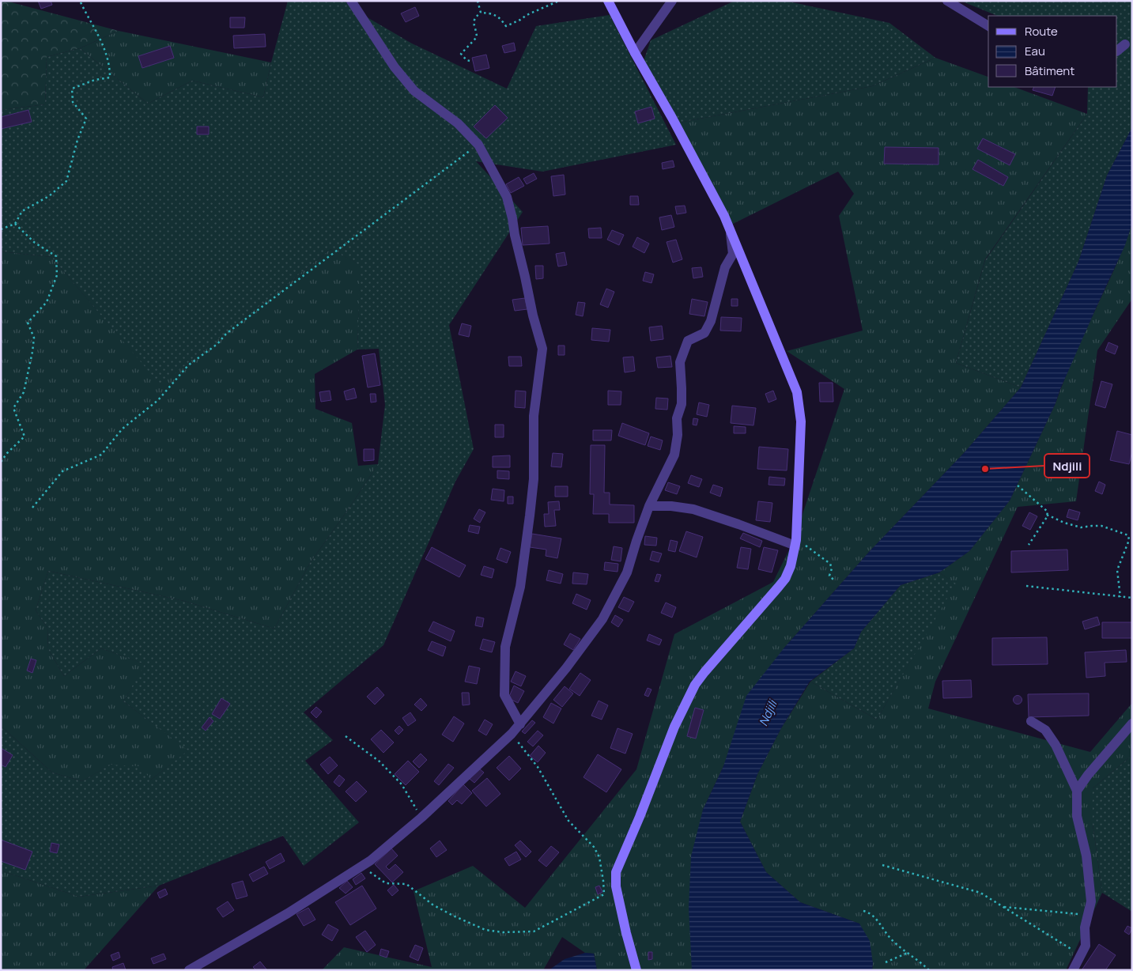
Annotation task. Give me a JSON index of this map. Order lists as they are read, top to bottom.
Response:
{
  "water": ["Ndjili"],
  "places": ["Ndjili"],
  "legend": ["Route", "Eau", "Bâtiment"]
}
